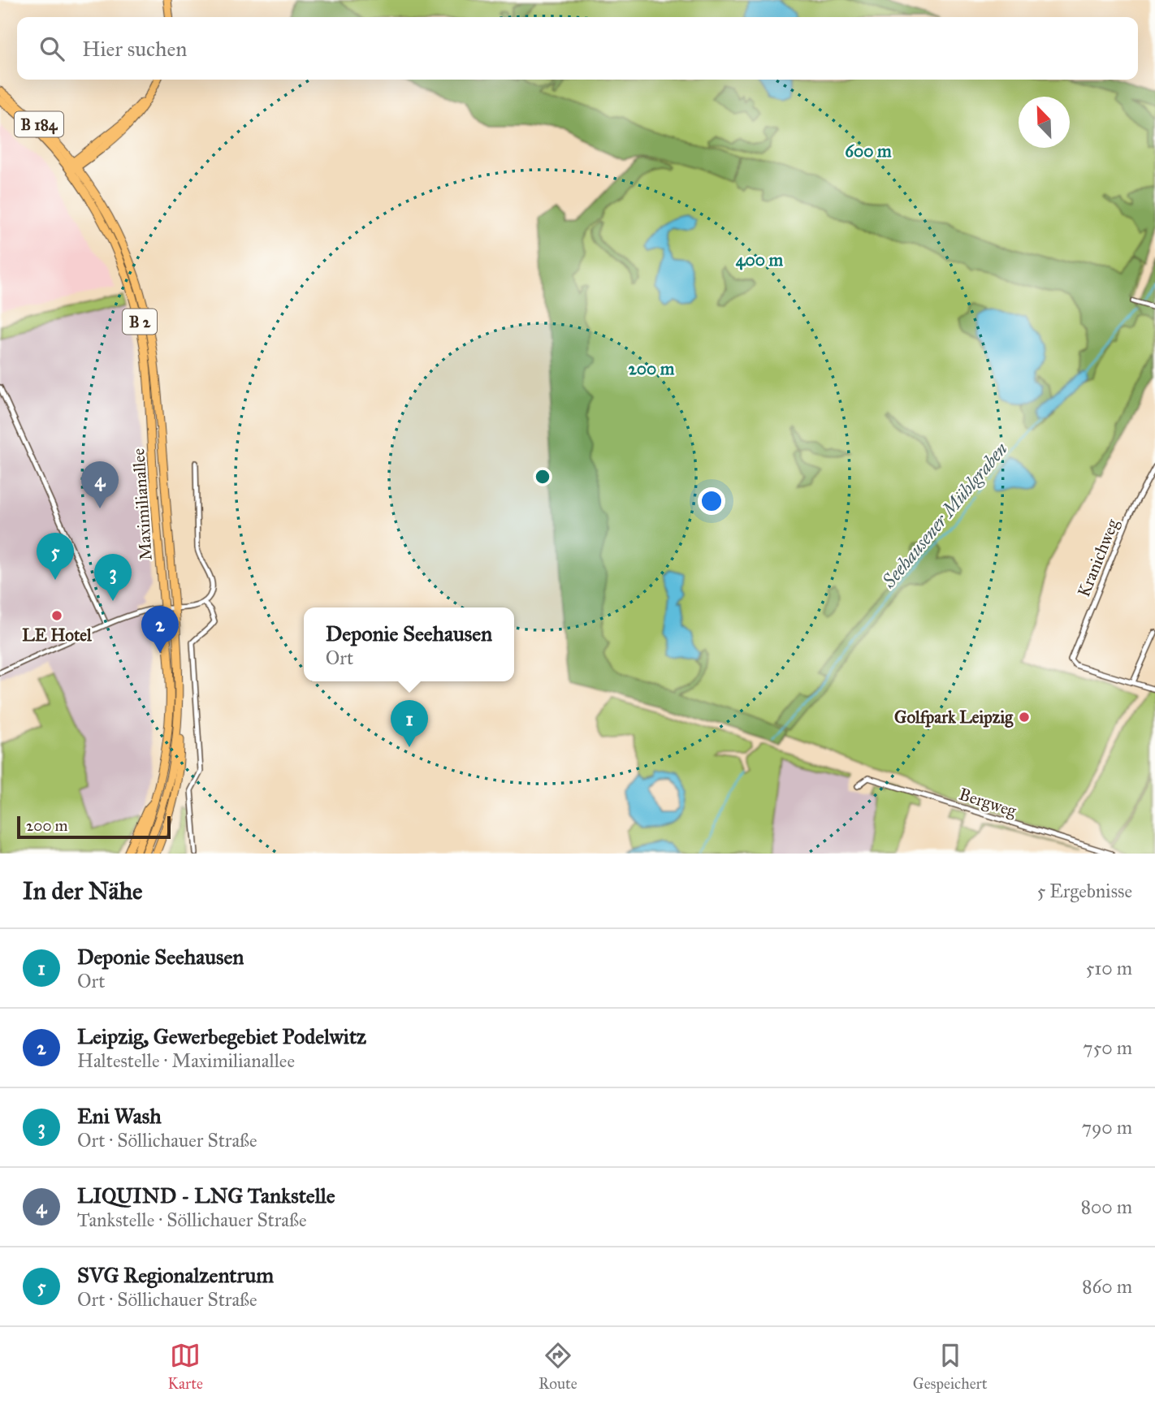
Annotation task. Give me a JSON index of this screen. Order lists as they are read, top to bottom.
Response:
{
  "streets": {
    "main road": ["B 184", "B 2", "Maximilianallee"],
    "street": ["Kranichweg", "Bergweg"]
  },
  "crossings": [
    ["B 184", "Maximilianallee"]
  ],
  "water": ["Seehausener Mühlgraben"],
  "places": ["LE Hotel", "Golfpark Leipzig"],
  "scale_bar": "200 m",
  "north": "top left",
  "page": {
    "search": "Hier suchen",
    "pins": [
      "4",
      "5",
      "3",
      "2",
      "1"
    ],
    "popup": ["Deponie Seehausen", "Ort"],
    "scale": "200 m",
    "heading": ["In der Nähe", "5 Ergebnisse"],
    "list": [
      {
        "mark": "1",
        "name": "Deponie Seehausen",
        "note": "Ort",
        "value": "510 m"
      },
      {
        "mark": "2",
        "name": "Leipzig, Gewerbegebiet Podelwitz",
        "note": "Haltestelle · Maximilianallee",
        "value": "750 m"
      },
      {
        "mark": "3",
        "name": "Eni Wash",
        "note": "Ort · Söllichauer Straße",
        "value": "790 m"
      },
      {
        "mark": "4",
        "name": "LIQUIND - LNG Tankstelle",
        "note": "Tankstelle · Söllichauer Straße",
        "value": "800 m"
      },
      {
        "mark": "5",
        "name": "SVG Regionalzentrum",
        "note": "Ort · Söllichauer Straße",
        "value": "860 m"
      }
    ],
    "nav": ["Karte", "Route", "Gespeichert"]
  },
  "rings": ["600 m", "400 m", "200 m"]
}
